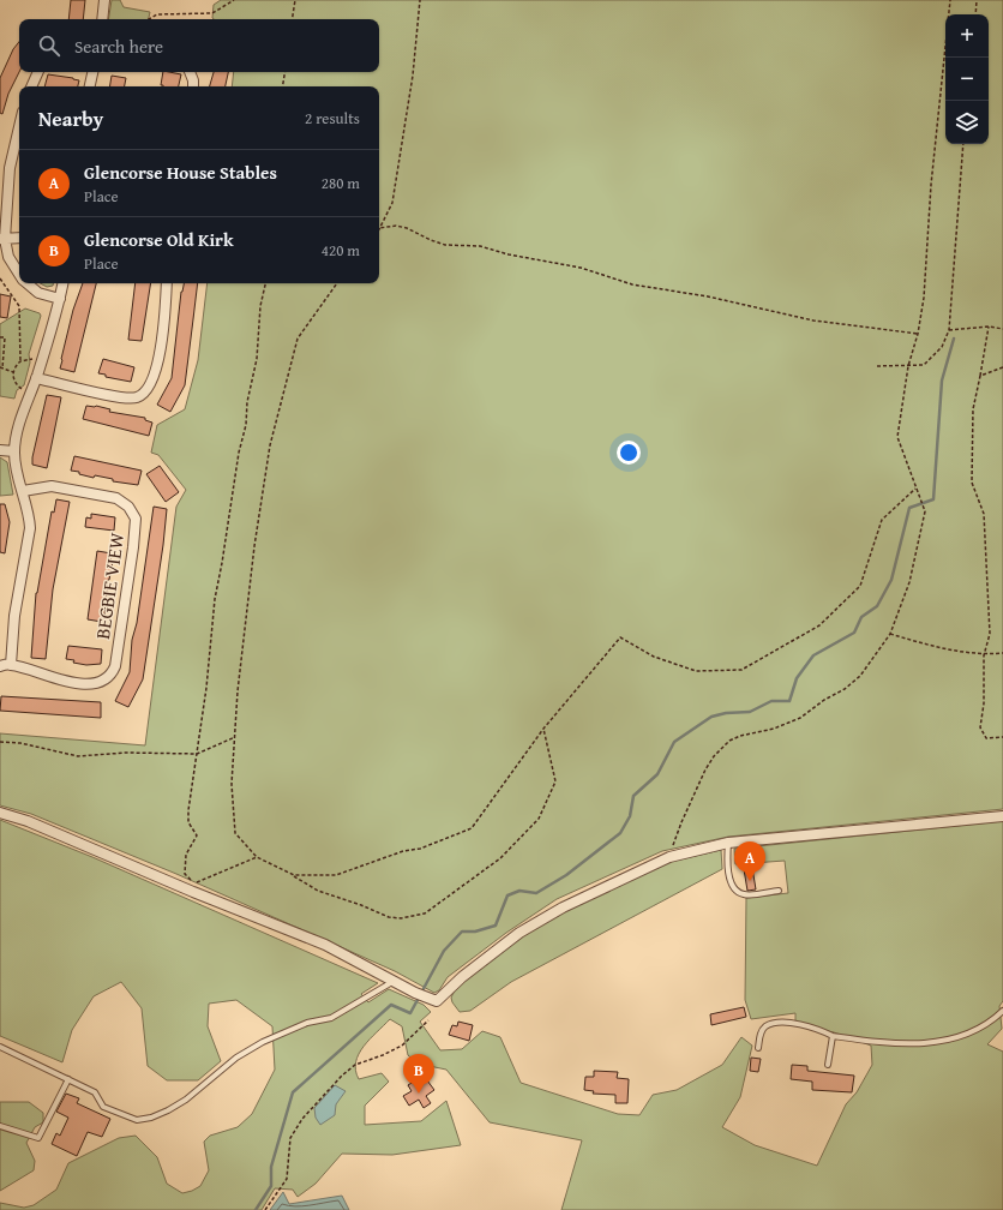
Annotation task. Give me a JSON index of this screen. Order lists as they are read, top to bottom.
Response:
{
  "streets": {
    "street": ["BEGBIE VIEW"]
  },
  "page": {
    "map_buttons": ["+", "−"],
    "search": "Search here",
    "heading": ["Nearby", "2 results"],
    "list": [
      {
        "mark": "A",
        "name": "Glencorse House Stables",
        "note": "Place",
        "value": "280 m"
      },
      {
        "mark": "B",
        "name": "Glencorse Old Kirk",
        "note": "Place",
        "value": "420 m"
      }
    ],
    "pins": ["A", "B"]
  }
}
